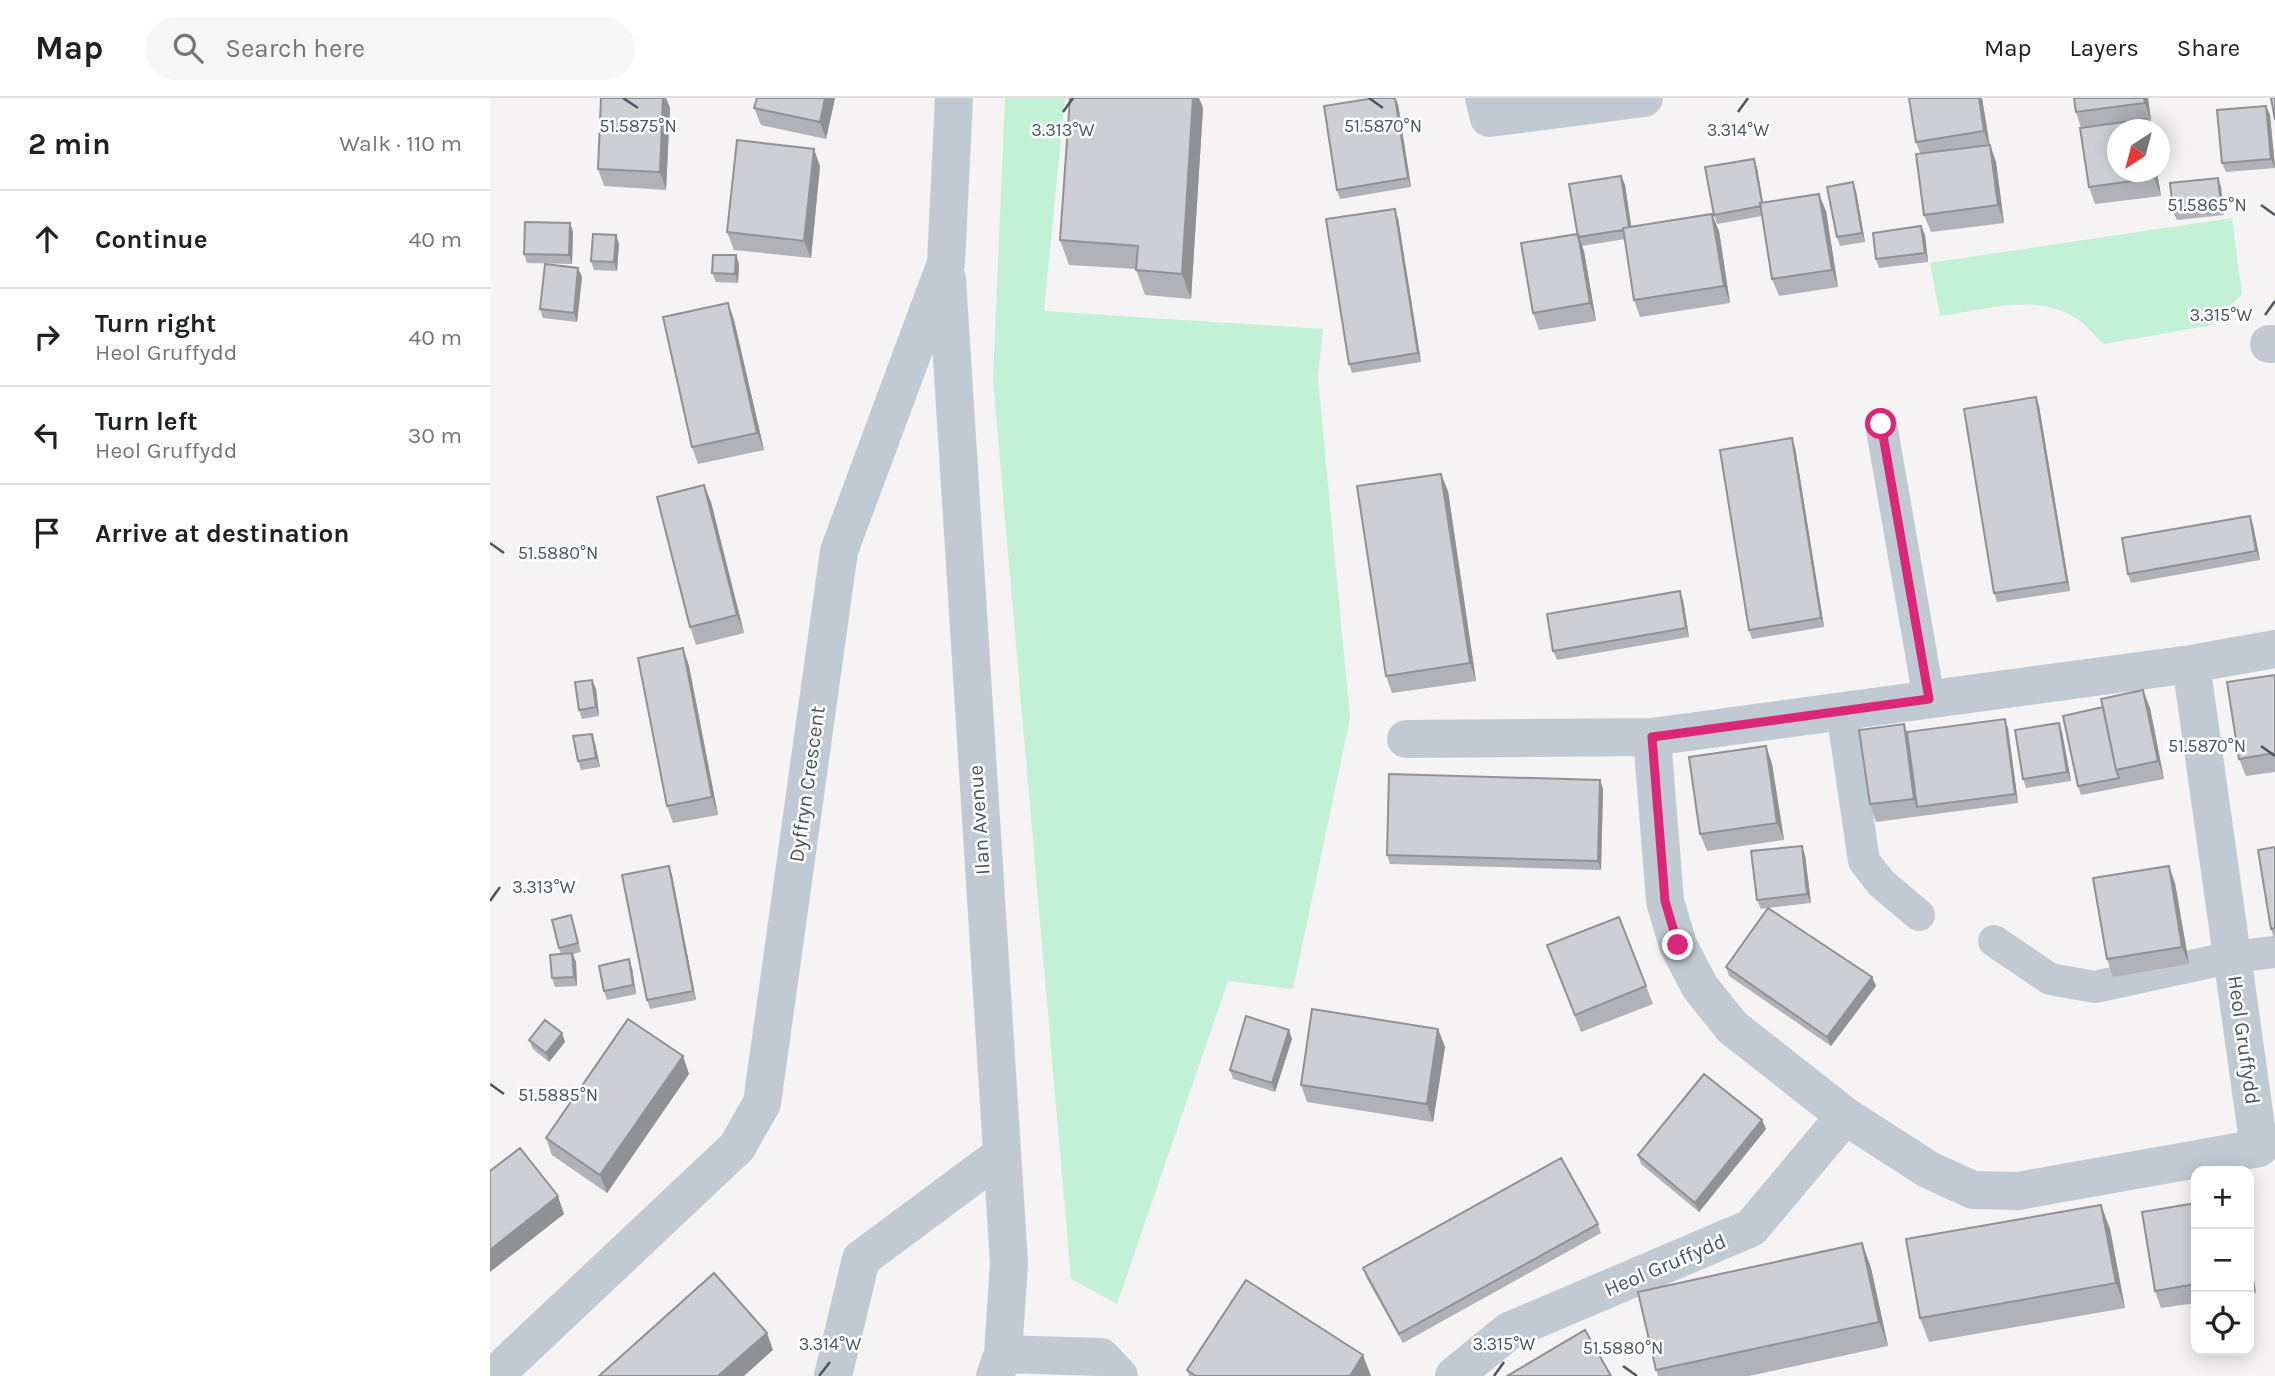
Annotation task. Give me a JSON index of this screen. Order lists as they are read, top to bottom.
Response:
{
  "streets": {
    "street": ["Dyffryn Crescent", "Ilan Avenue", "Heol Gruffydd"]
  },
  "crossings": [
    ["Dyffryn Crescent", "Ilan Avenue"]
  ],
  "north": "bottom left",
  "page": {
    "header": "Map",
    "search": "Search here",
    "nav": ["Map", "Layers", "Share"],
    "heading": ["2 min", "Walk · 110 m"],
    "list": [
      ["Continue", "40 m"],
      ["Turn right", "Heol Gruffydd", "40 m"],
      ["Turn left", "Heol Gruffydd", "30 m"],
      "Arrive at destination"
    ],
    "map_buttons": ["+", "−"]
  },
  "coordinates": [
    "51.5875°N",
    "51.5870°N",
    "3.314°W",
    "3.313°W",
    "51.5865°N",
    "3.315°W",
    "51.5880°N",
    "51.5885°N"
  ]
}
